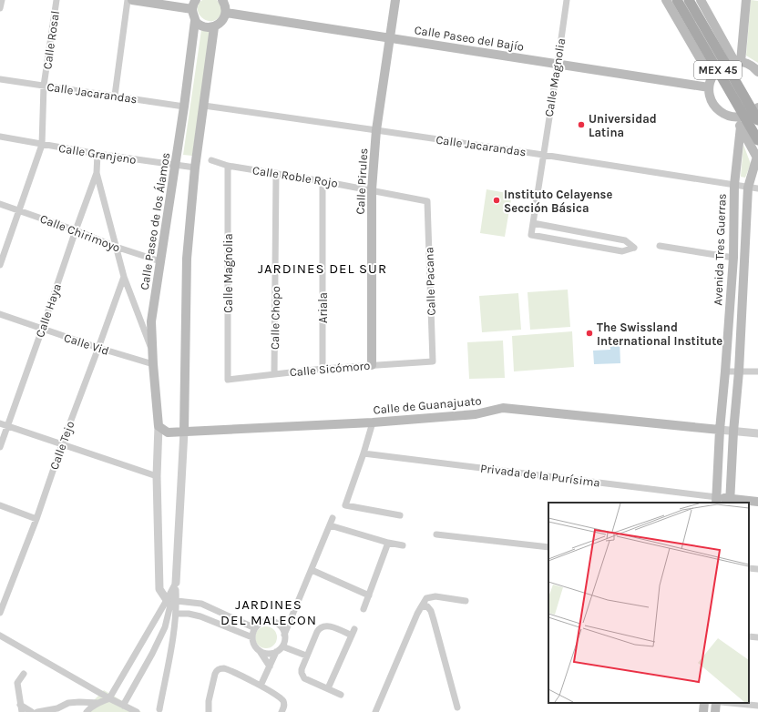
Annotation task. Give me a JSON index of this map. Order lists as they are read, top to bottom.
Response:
{
  "streets": {
    "main road": [
      "Calle Paseo del Bajío",
      "MEX 45",
      "Calle Pirules",
      "Calle Paseo de los Álamos",
      "Avenida Tres Guerras",
      "Calle de Guanajuato"
    ],
    "street": [
      "Calle Rosal",
      "Calle Magnolia",
      "Calle Jacarandas",
      "Calle Granjeno",
      "Calle Roble Rojo",
      "Calle Chirimoyo",
      "Calle Pacana",
      "Ariala",
      "Calle Haya",
      "Calle Chopo",
      "Calle Vid",
      "Calle Sicómoro",
      "Calle Tejo",
      "Privada de la Purísima"
    ]
  },
  "crossings": [
    ["Calle Paseo del Bajío", "Calle Magnolia"],
    ["Calle Paseo del Bajío", "Calle Pirules"],
    ["Calle Rosal", "Calle Jacarandas"],
    ["Calle Rosal", "Calle Granjeno"],
    ["Calle Rosal", "Calle Chirimoyo"],
    ["Calle Magnolia", "Calle Jacarandas"],
    ["Calle Magnolia", "Calle Roble Rojo"],
    ["Calle Magnolia", "Calle Sicómoro"],
    ["Calle Jacarandas", "Calle Pirules"],
    ["Calle Jacarandas", "Calle Paseo de los Álamos"],
    ["Calle Jacarandas", "Avenida Tres Guerras"],
    ["Calle Granjeno", "Calle Paseo de los Álamos"],
    ["Calle Roble Rojo", "Calle Pirules"],
    ["Calle Roble Rojo", "Calle Pacana"],
    ["Calle Roble Rojo", "Ariala"],
    ["Calle Roble Rojo", "Calle Chopo"],
    ["Calle Pirules", "Calle Sicómoro"],
    ["Calle Paseo de los Álamos", "Calle Chirimoyo"],
    ["Calle Paseo de los Álamos", "Calle Vid"],
    ["Calle Chirimoyo", "Calle Haya"],
    ["Avenida Tres Guerras", "Calle de Guanajuato"],
    ["Avenida Tres Guerras", "Privada de la Purísima"],
    ["Calle Pacana", "Calle Sicómoro"],
    ["Ariala", "Calle Sicómoro"],
    ["Calle Haya", "Calle Vid"],
    ["Calle Chopo", "Calle Sicómoro"],
    ["Calle Vid", "Calle Tejo"]
  ],
  "districts": ["JARDINES DEL SUR", "JARDINES DEL MALECON"],
  "places": ["Universidad Latina", "Instituto Celayense Sección Básica", "The Swissland International Institute"]
}
